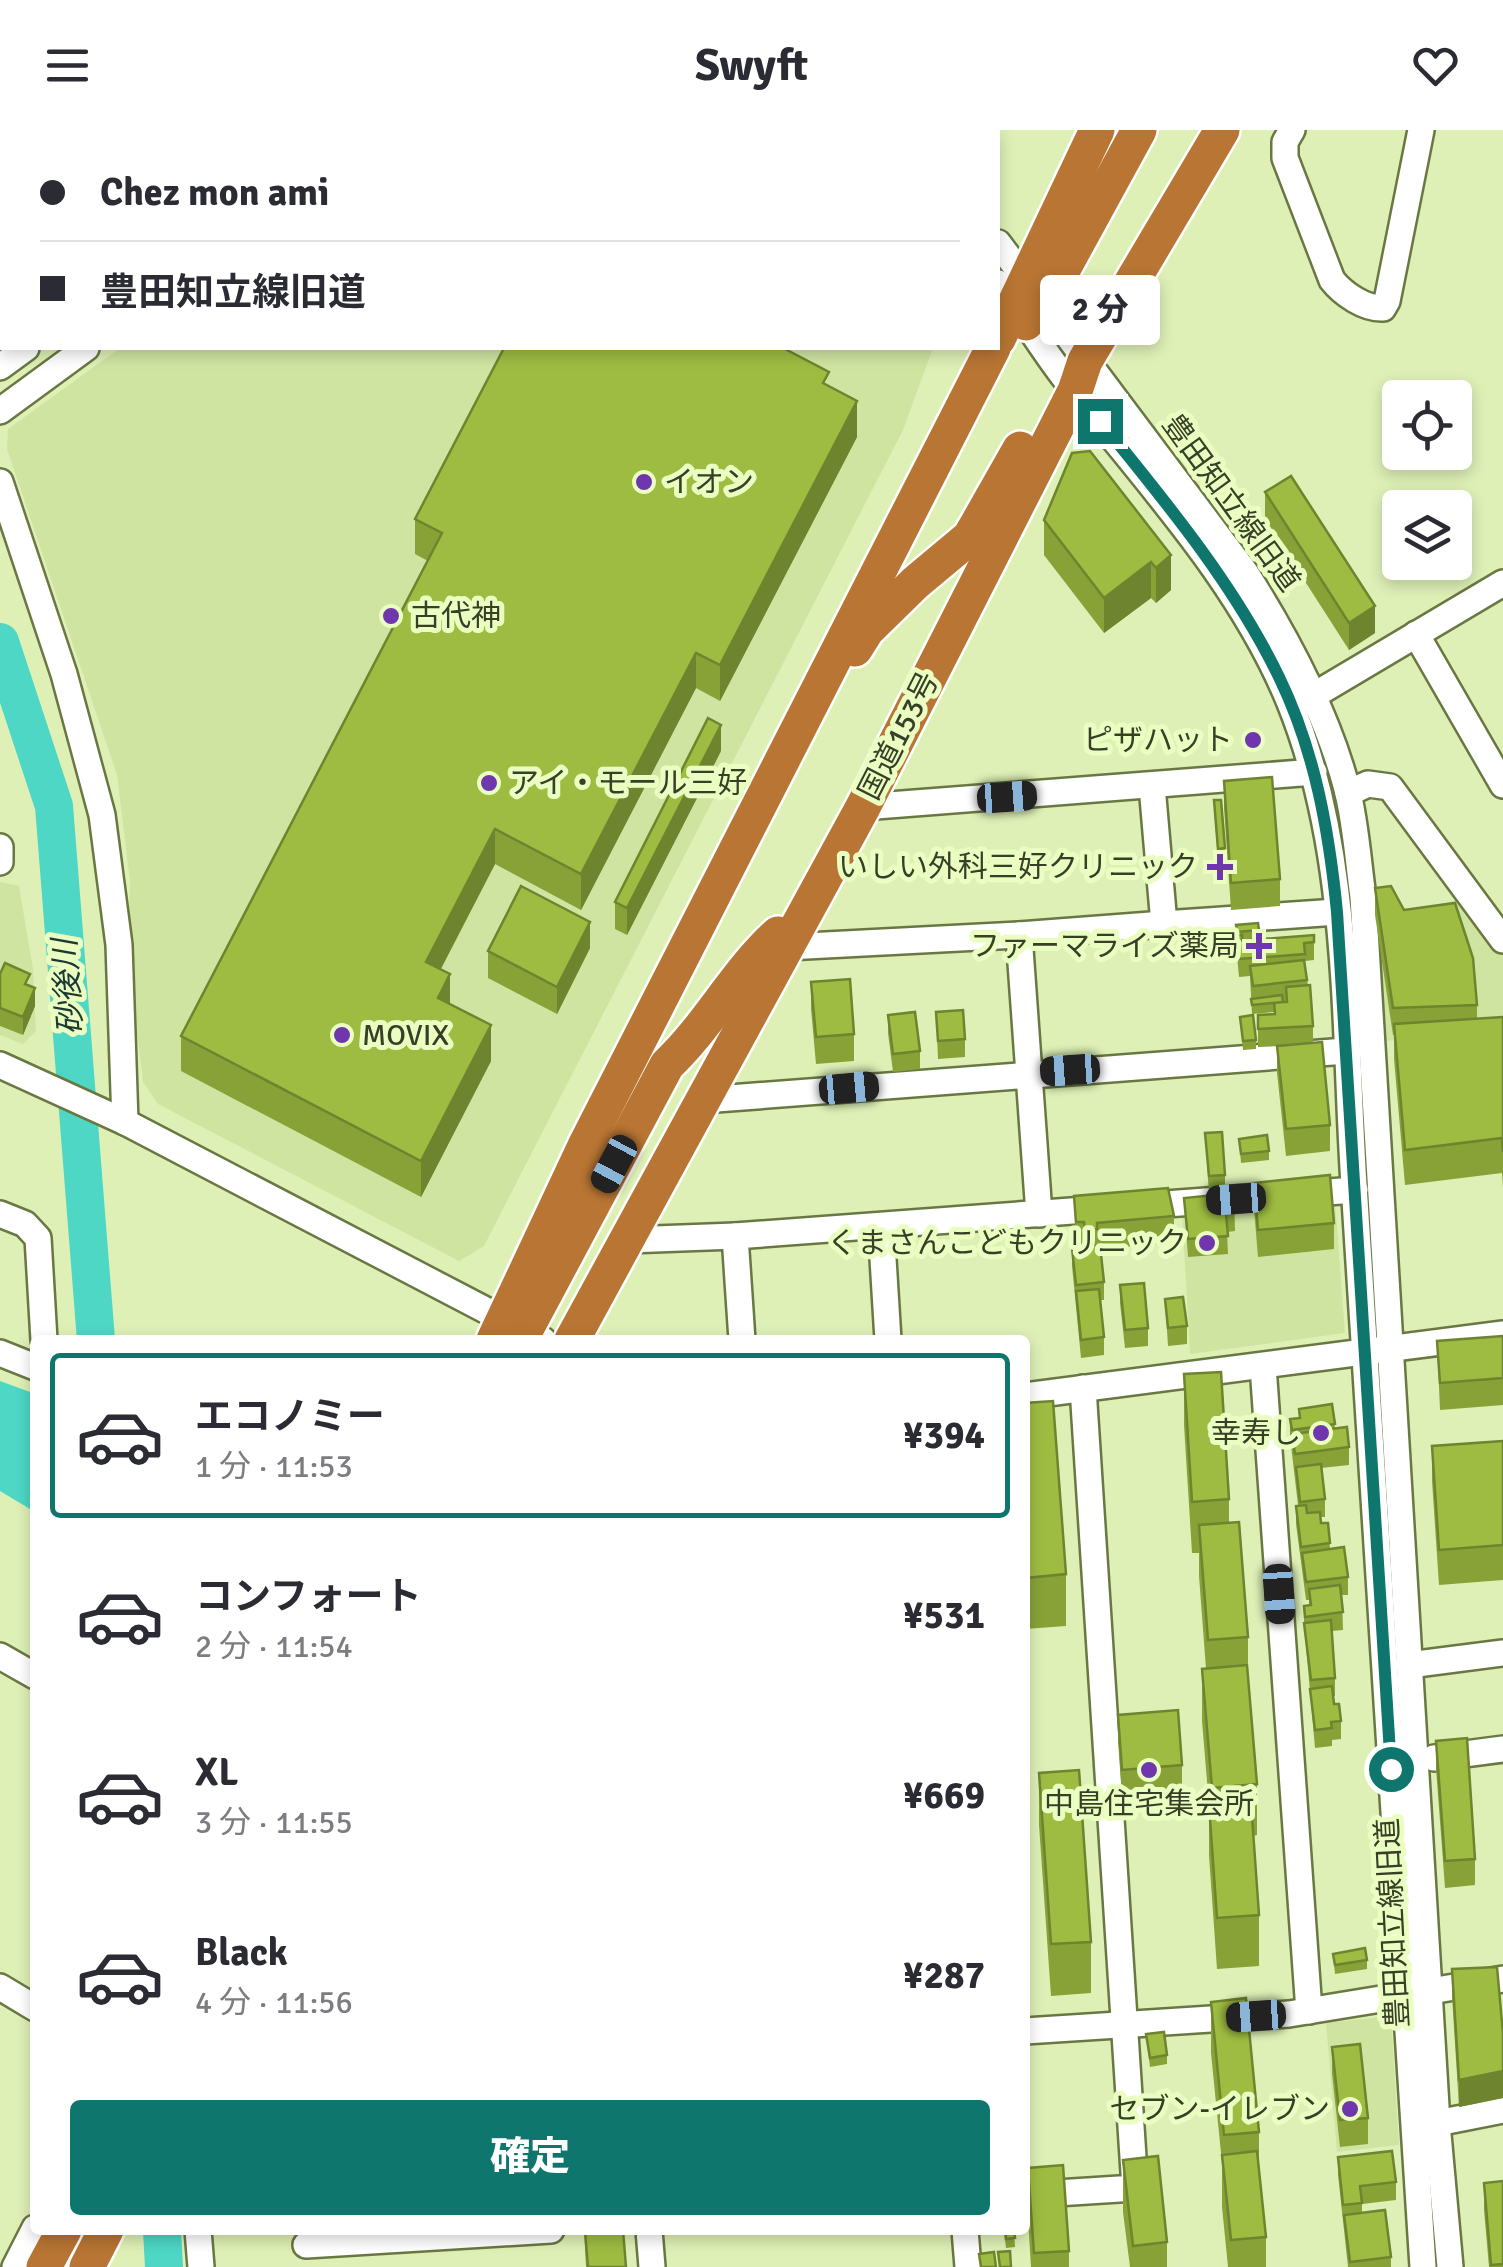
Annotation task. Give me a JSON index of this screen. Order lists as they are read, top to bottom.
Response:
{
  "streets": {
    "highway": ["国道153号"],
    "street": ["豊田知立線旧道"]
  },
  "crossings": [
    ["豊田知立線旧道", "国道153号"]
  ],
  "water": ["砂後川"],
  "places": {
    "other": [
      "イオン",
      "古代神",
      "ピザハット",
      "アイ・モール三好",
      "MOVIX",
      "くまさんこどもクリニック",
      "幸寿し",
      "中島住宅集会所",
      "セブン-イレブン"
    ],
    "health": ["いしい外科三好クリニック", "ファーマライズ薬局"]
  },
  "page": {
    "header": "Swyft",
    "banner": ["Chez mon ami", "豊田知立線旧道"],
    "bubble": "2 分",
    "list": [
      {
        "name": "エコノミー",
        "note": "1 分 · 11:53",
        "value": "¥394"
      },
      {
        "name": "コンフォート",
        "note": "2 分 · 11:54",
        "value": "¥531"
      },
      {
        "name": "XL",
        "note": "3 分 · 11:55",
        "value": "¥669"
      },
      {
        "name": "Black",
        "note": "4 分 · 11:56",
        "value": "¥287"
      }
    ],
    "buttons": "確定"
  }
}
